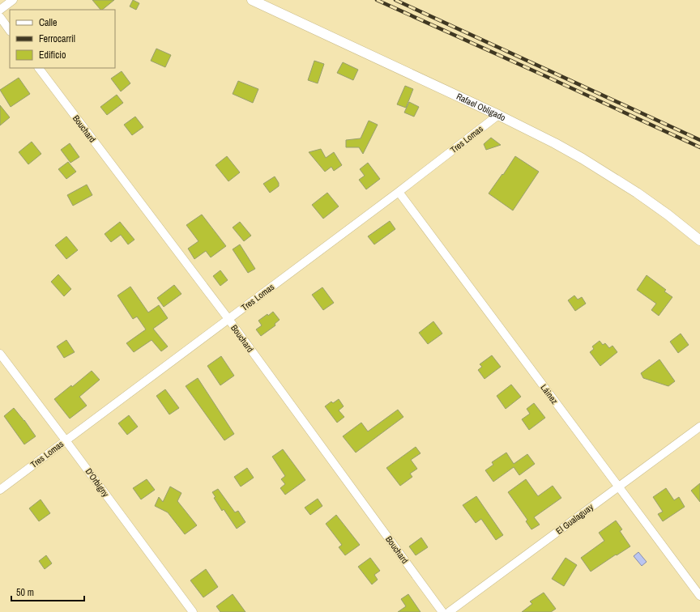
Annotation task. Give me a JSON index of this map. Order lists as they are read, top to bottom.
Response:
{
  "streets": {
    "street": [
      "Rafael Obligado",
      "Bouchard",
      "Tres Lomas",
      "Láinez",
      "D'Orbigny",
      "El Gualaguay"
    ]
  },
  "crossings": [
    ["Rafael Obligado", "Tres Lomas"],
    ["Bouchard", "Tres Lomas"],
    ["Tres Lomas", "Láinez"],
    ["Tres Lomas", "D'Orbigny"],
    ["Láinez", "El Gualaguay"]
  ],
  "legend": ["Calle", "Ferrocarril", "Edificio"],
  "scale_bar": "50 m"
}
